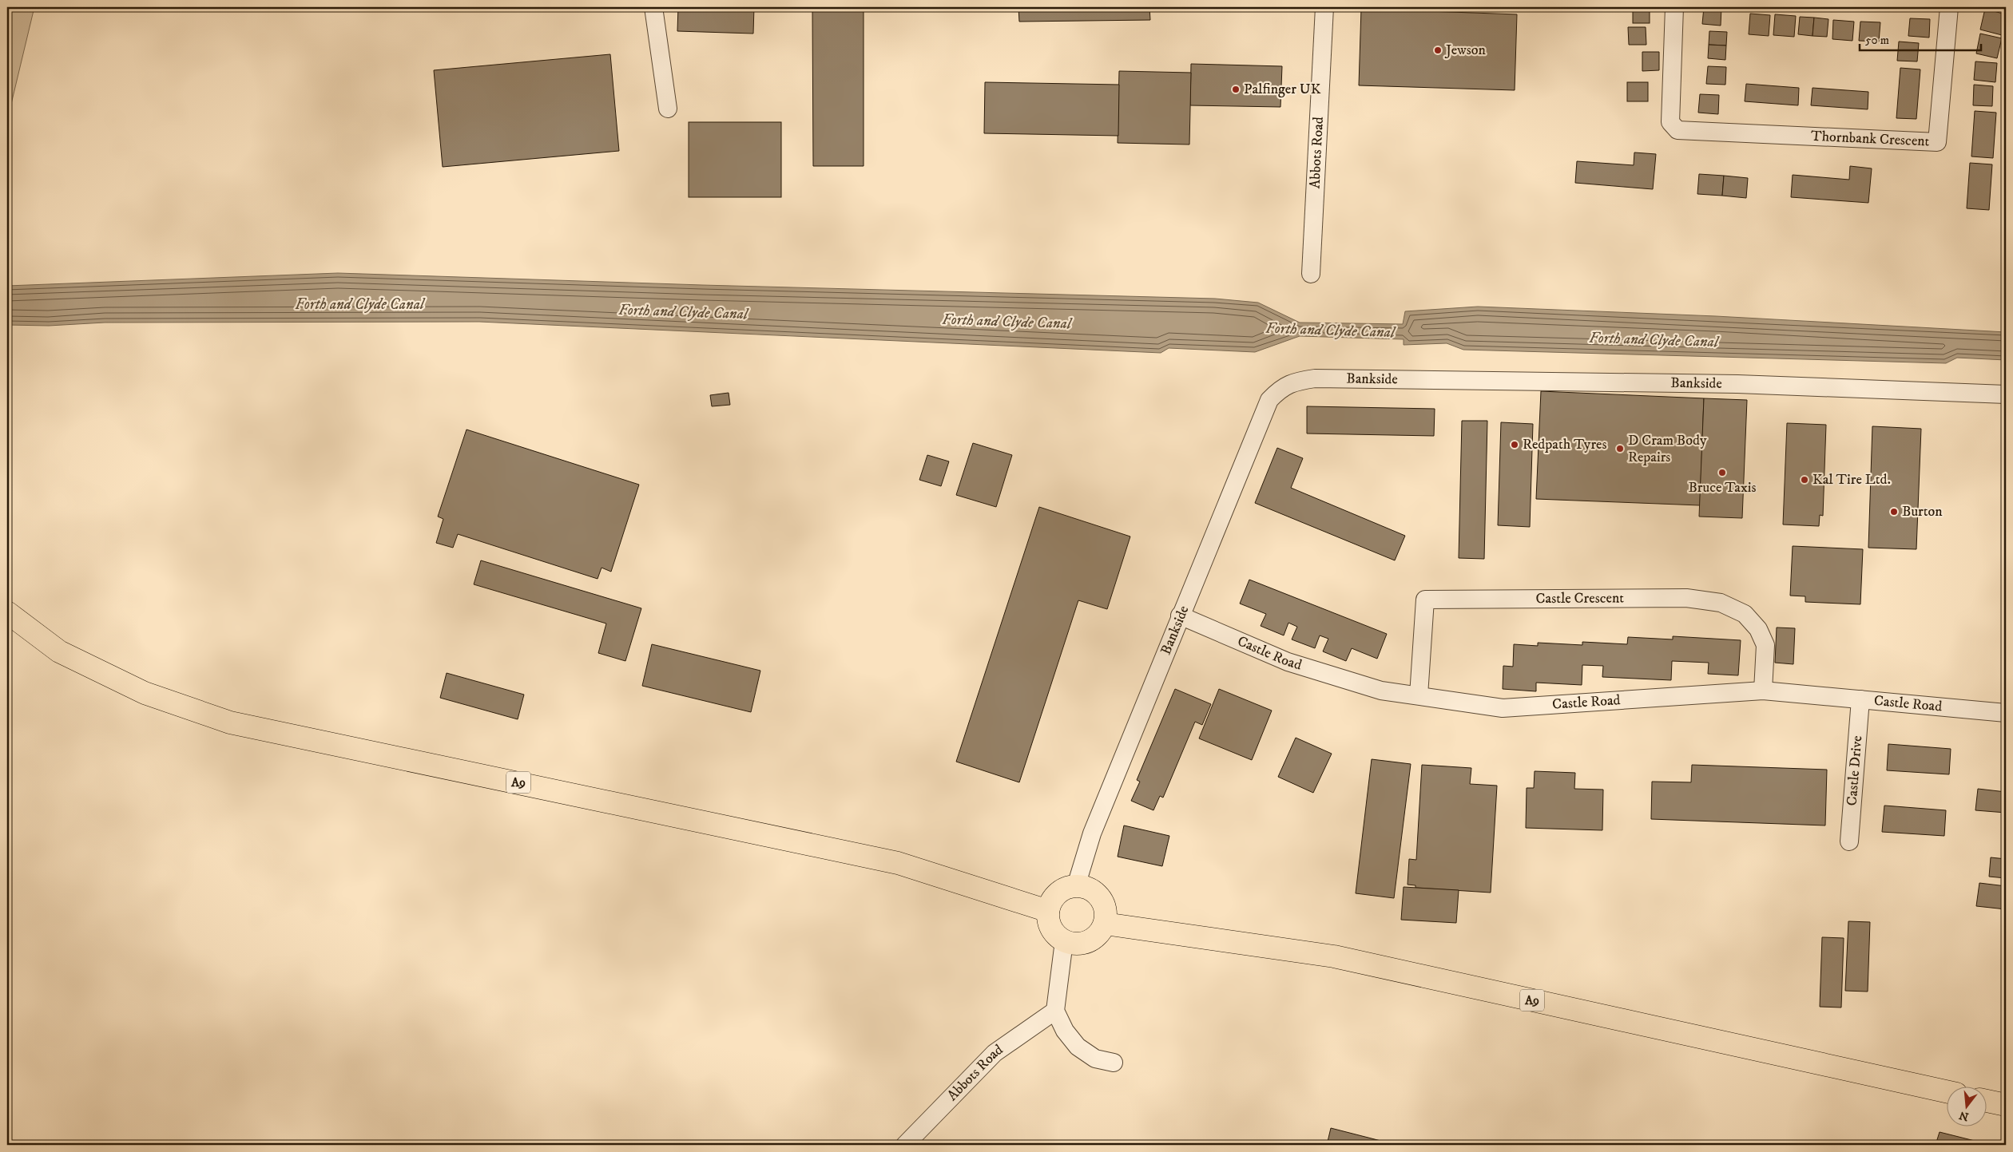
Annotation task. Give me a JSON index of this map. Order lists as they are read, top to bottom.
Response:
{
  "streets": {
    "main road": ["A9"],
    "street": [
      "Thornbank Crescent",
      "Abbots Road",
      "Bankside",
      "Castle Crescent",
      "Castle Road",
      "Castle Drive"
    ]
  },
  "crossings": [
    ["Bankside", "Castle Road"],
    ["Bankside", "A9"],
    ["Castle Crescent", "Castle Road"],
    ["Castle Road", "Castle Drive"]
  ],
  "water": ["Forth and Clyde Canal"],
  "places": [
    "Jewson",
    "Palfinger UK",
    "Redpath Tyres",
    "D Cram Body Repairs",
    "Bruce Taxis",
    "Kal Tire Ltd.",
    "Burton"
  ],
  "scale_bar": "50 m",
  "north": "bottom"
}
